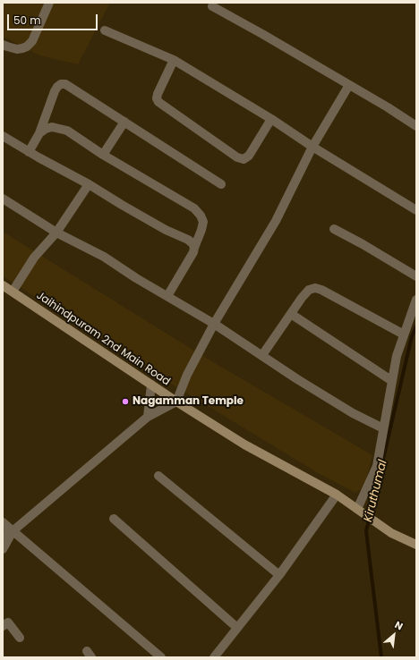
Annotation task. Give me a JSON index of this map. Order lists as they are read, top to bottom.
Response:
{
  "streets": {
    "street": ["Jaihindpuram 2nd Main Road"]
  },
  "water": ["Kiruthumal"],
  "places": ["Nagamman Temple"],
  "scale_bar": "50 m",
  "north": "top right"
}
